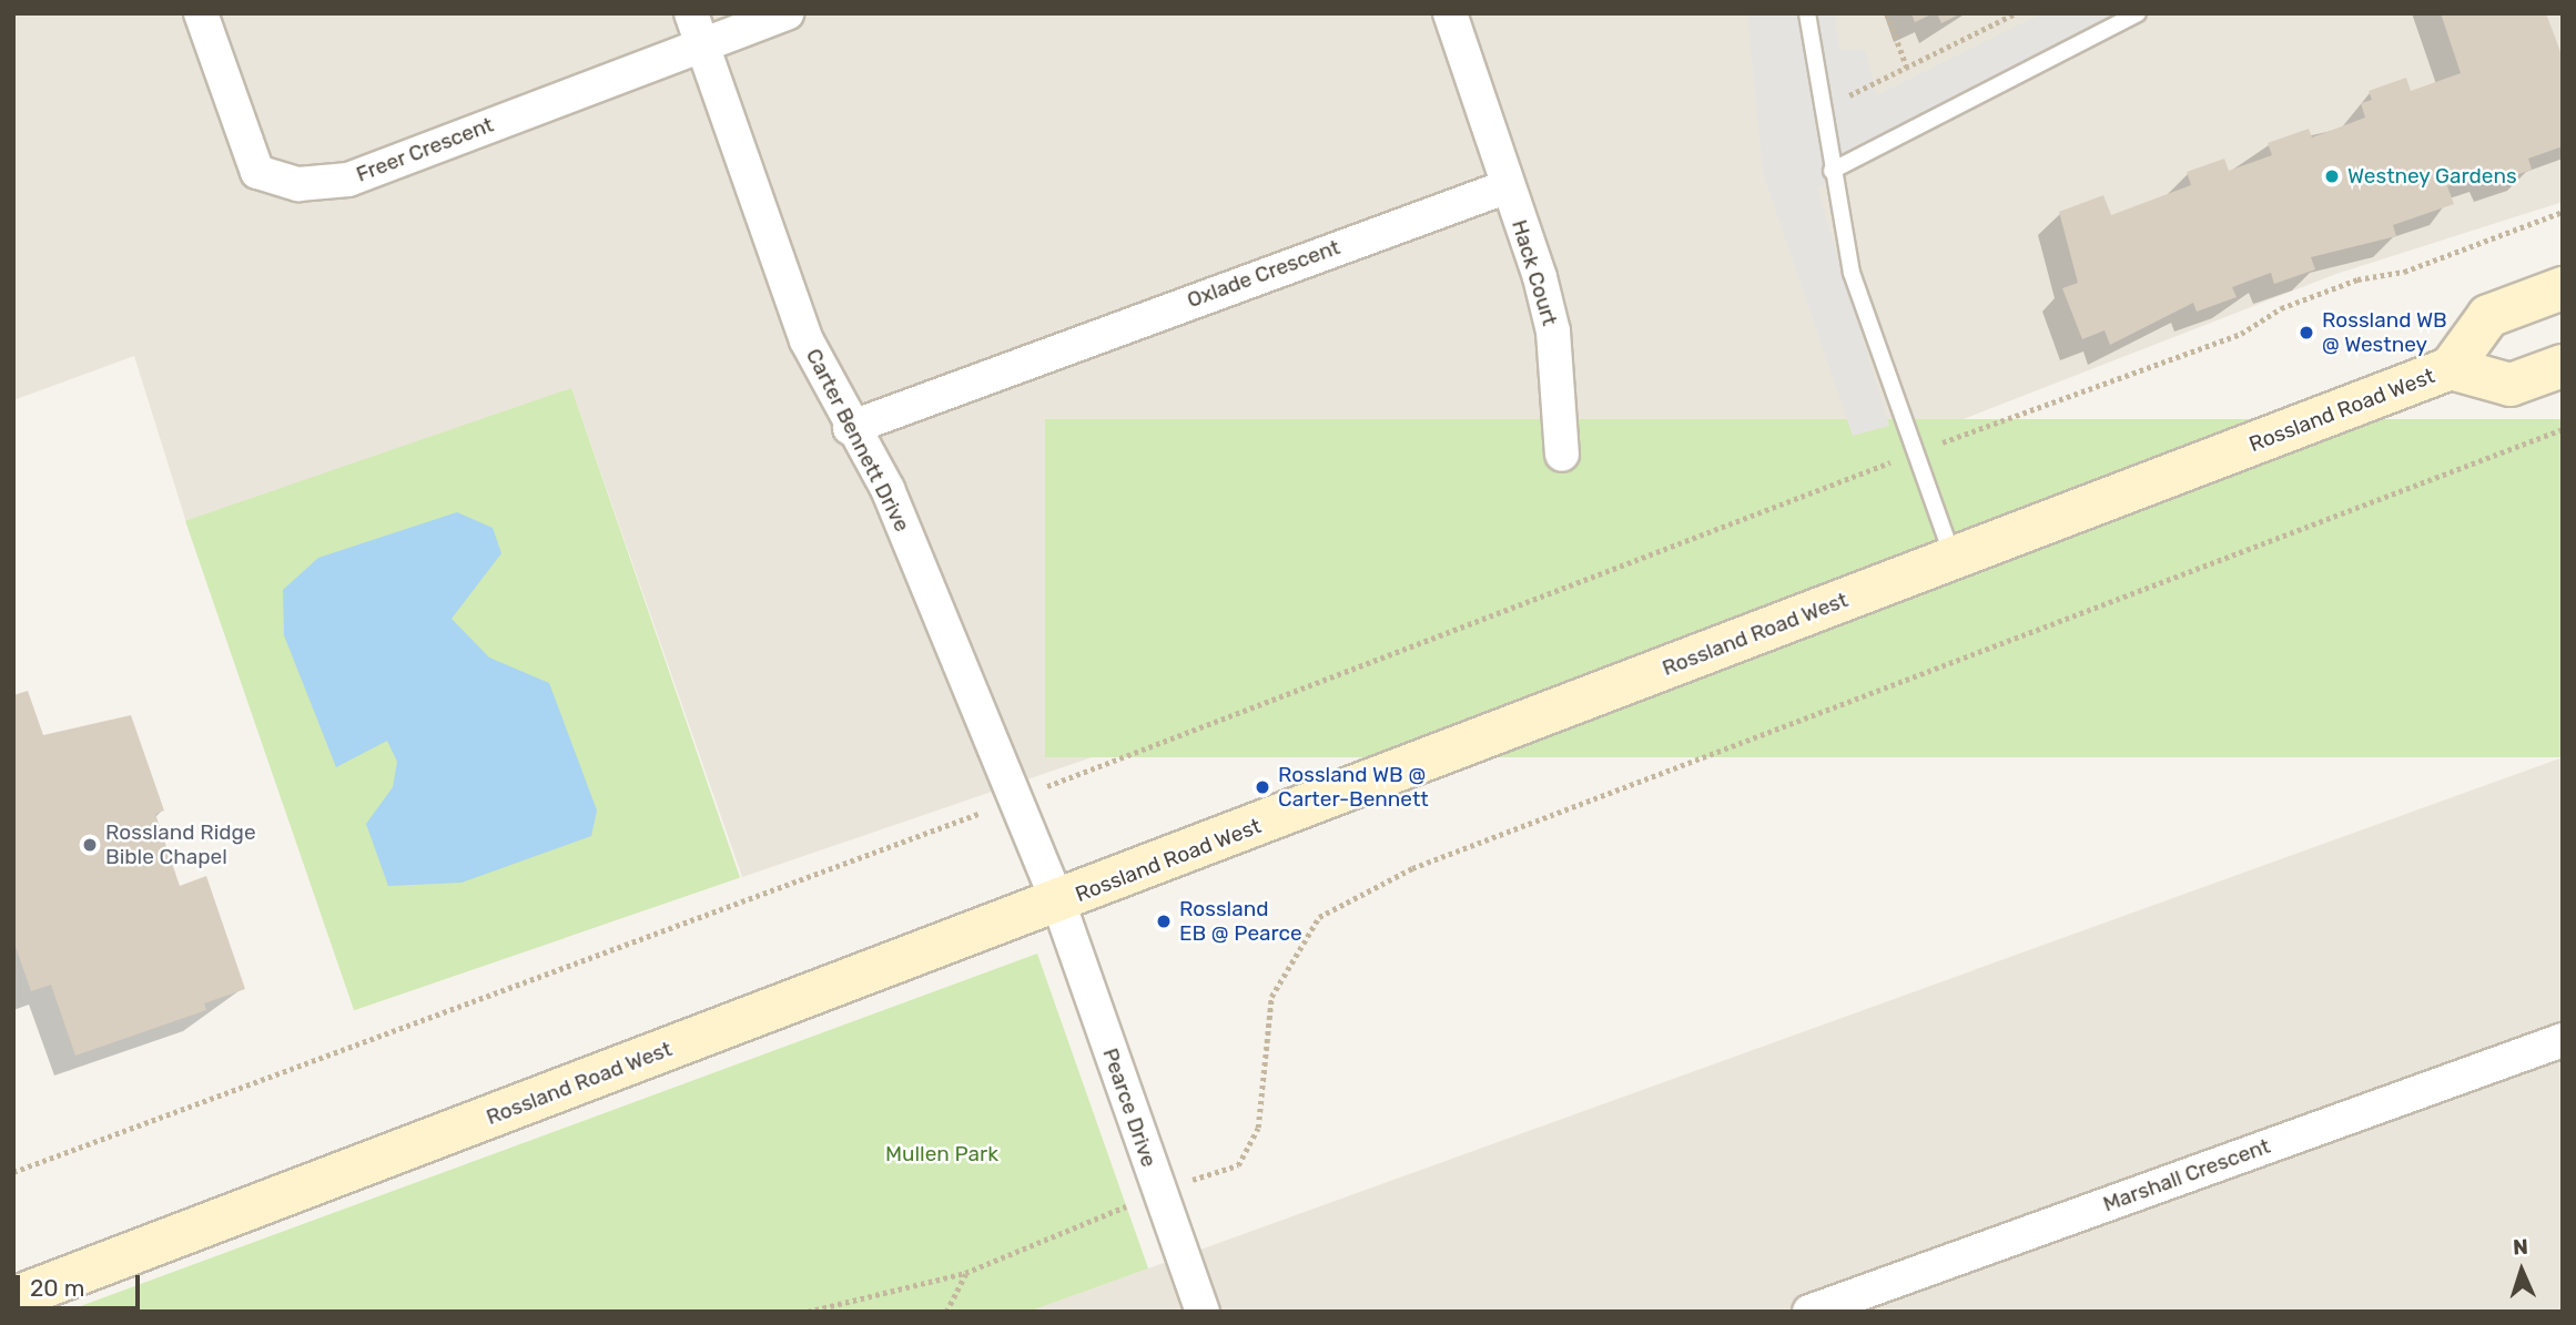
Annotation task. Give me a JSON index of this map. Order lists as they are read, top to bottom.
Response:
{
  "streets": {
    "main road": ["Rossland Road West"],
    "street": [
      "Freer Crescent",
      "Hack Court",
      "Oxlade Crescent",
      "Carter Bennett Drive",
      "Pearce Drive",
      "Marshall Crescent"
    ]
  },
  "crossings": [
    ["Freer Crescent", "Carter Bennett Drive"],
    ["Hack Court", "Oxlade Crescent"],
    ["Oxlade Crescent", "Carter Bennett Drive"],
    ["Rossland Road West", "Carter Bennett Drive"],
    ["Rossland Road West", "Pearce Drive"],
    ["Carter Bennett Drive", "Pearce Drive"]
  ],
  "parks": ["Mullen Park"],
  "places": [
    "Westney Gardens",
    "Rossland WB @ Westney",
    "Rossland WB @ Carter-Bennett",
    "Rossland Ridge Bible Chapel",
    "Rossland EB @ Pearce"
  ],
  "scale_bar": "20 m",
  "north": "top"
}
